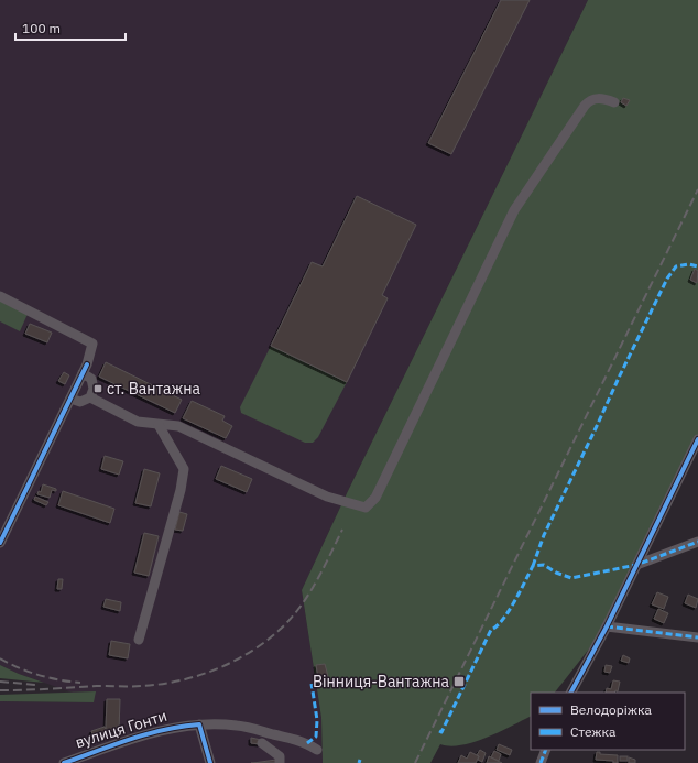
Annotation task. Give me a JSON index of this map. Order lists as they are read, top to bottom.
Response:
{
  "streets": {
    "street": ["вулиця Гонти"]
  },
  "places": {
    "transit": ["ст. Вантажна", "Вінниця-Вантажна"]
  },
  "legend": ["Велодоріжка", "Стежка"],
  "scale_bar": "100 m"
}
